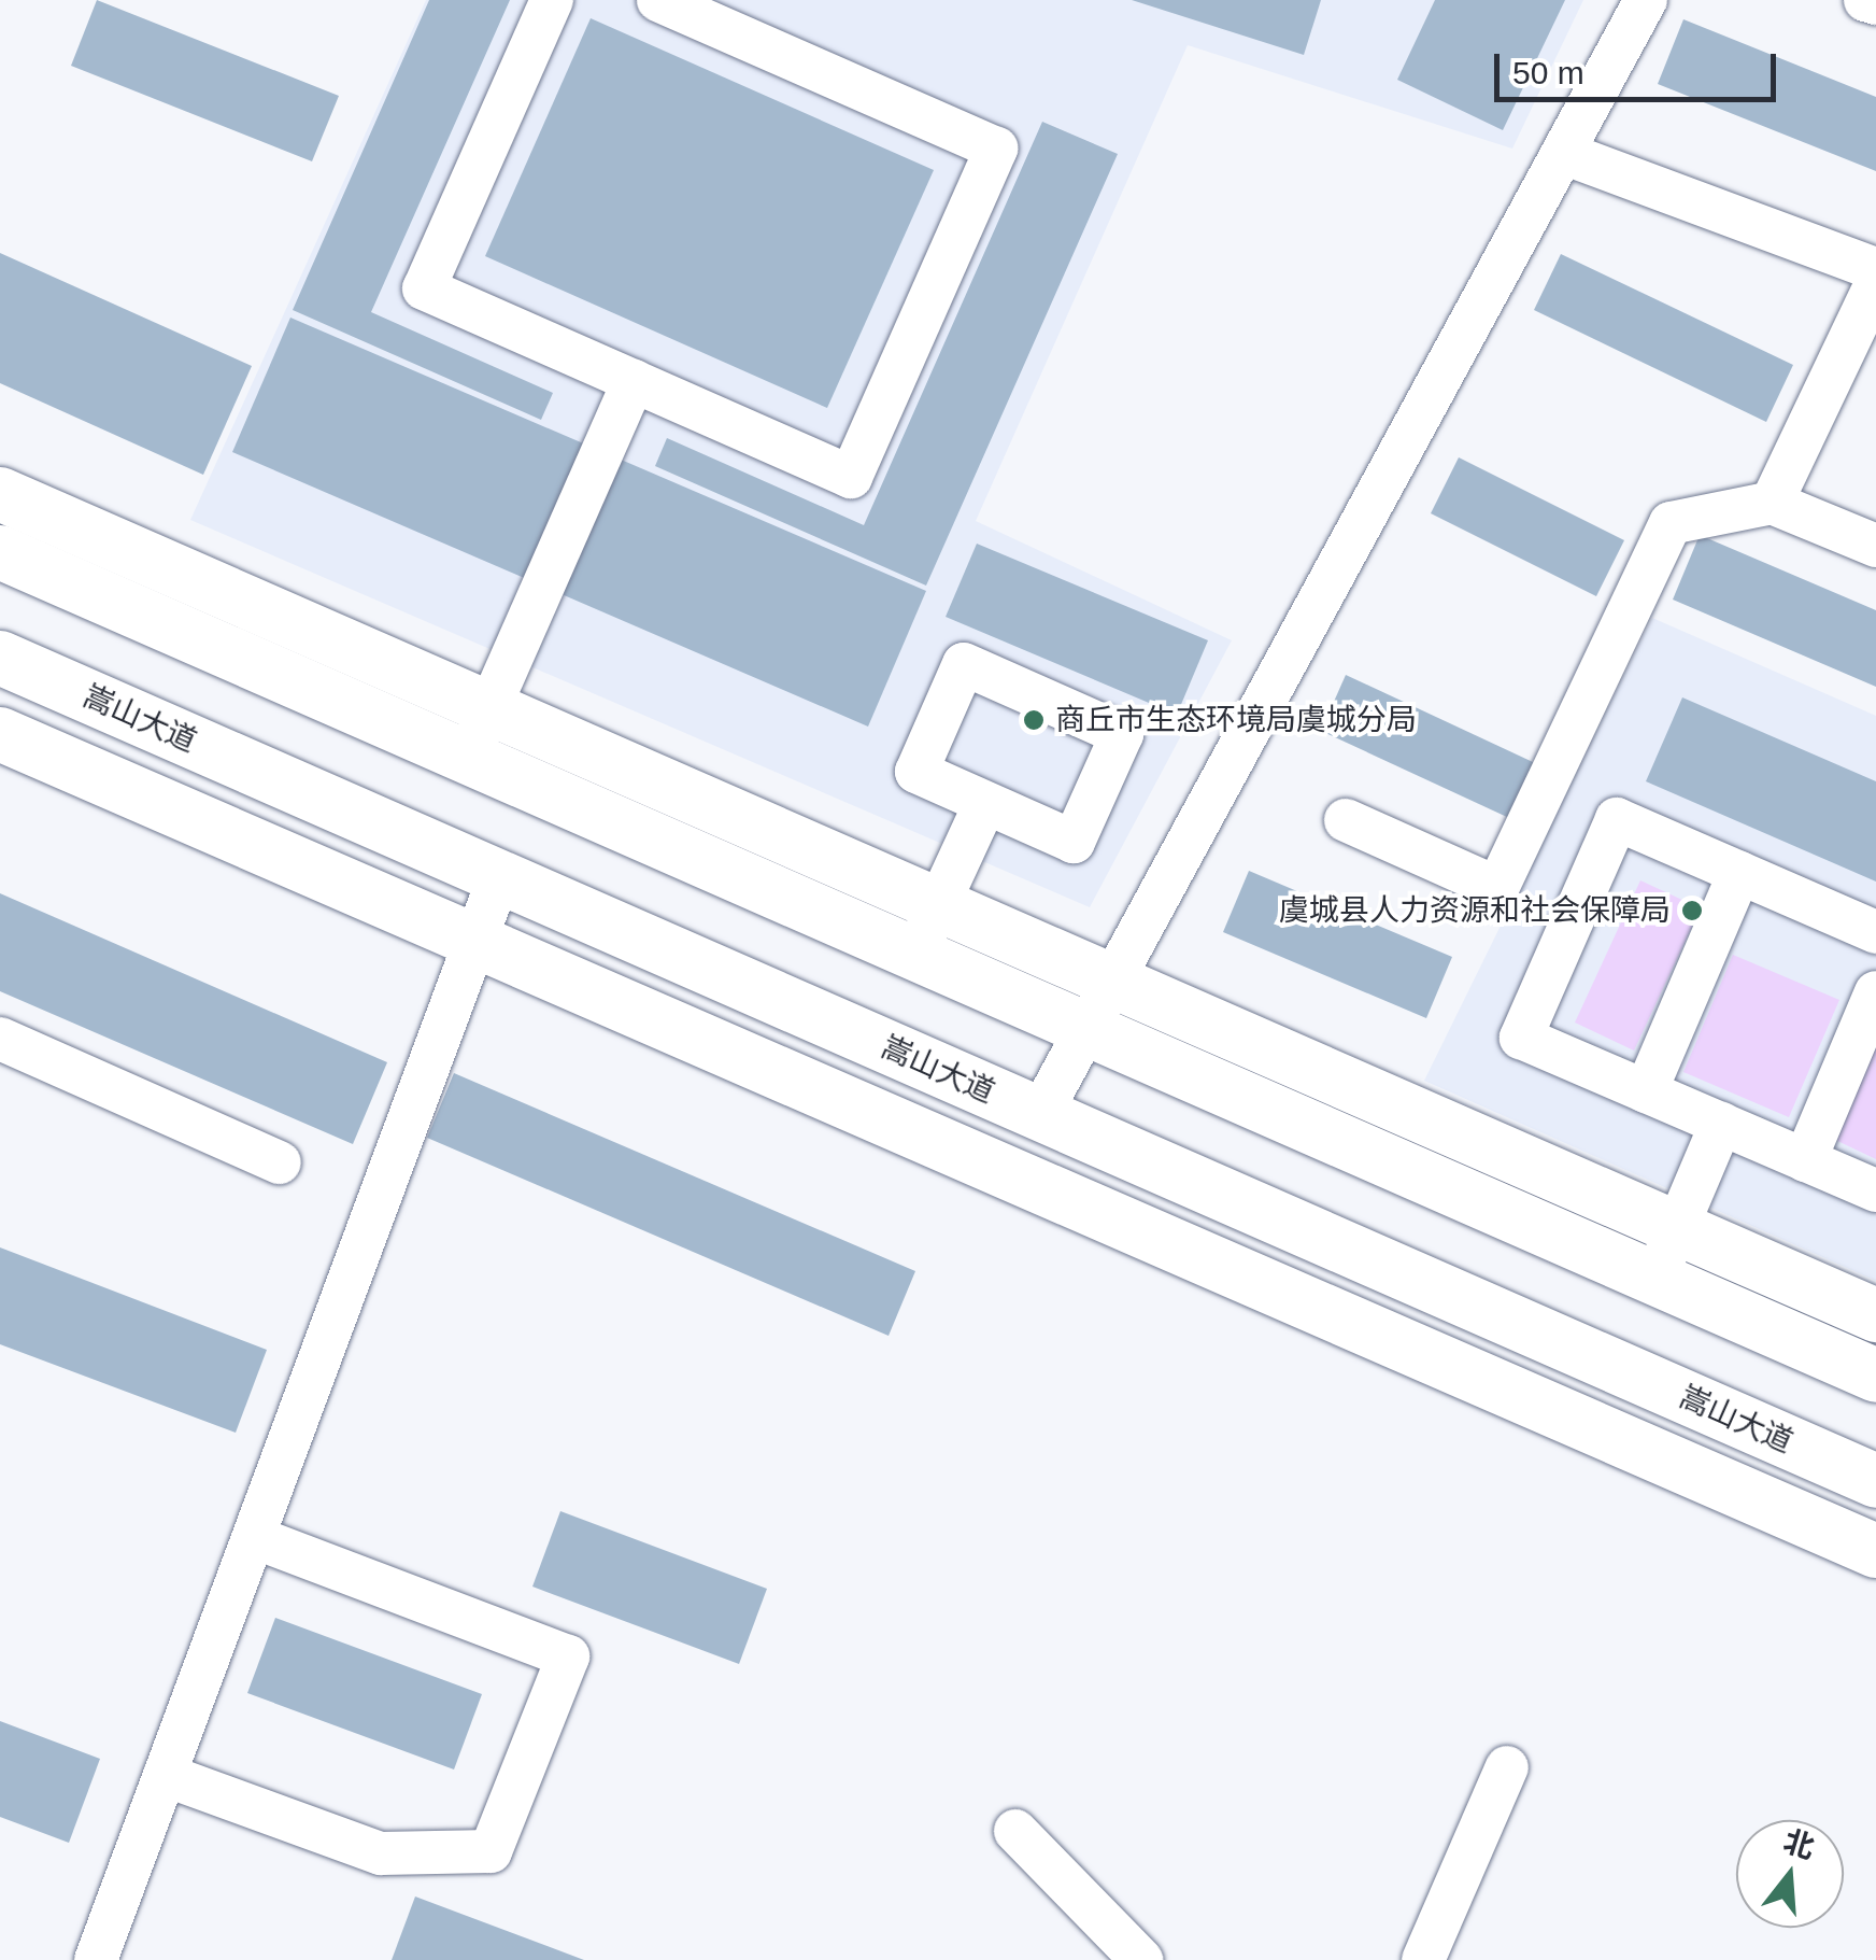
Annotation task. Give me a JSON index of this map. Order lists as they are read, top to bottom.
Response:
{
  "streets": {
    "main road": ["嵩山大道"]
  },
  "places": ["商丘市生态环境局虞城分局", "虞城县人力资源和社会保障局"],
  "scale_bar": "50 m",
  "north": "top"
}
